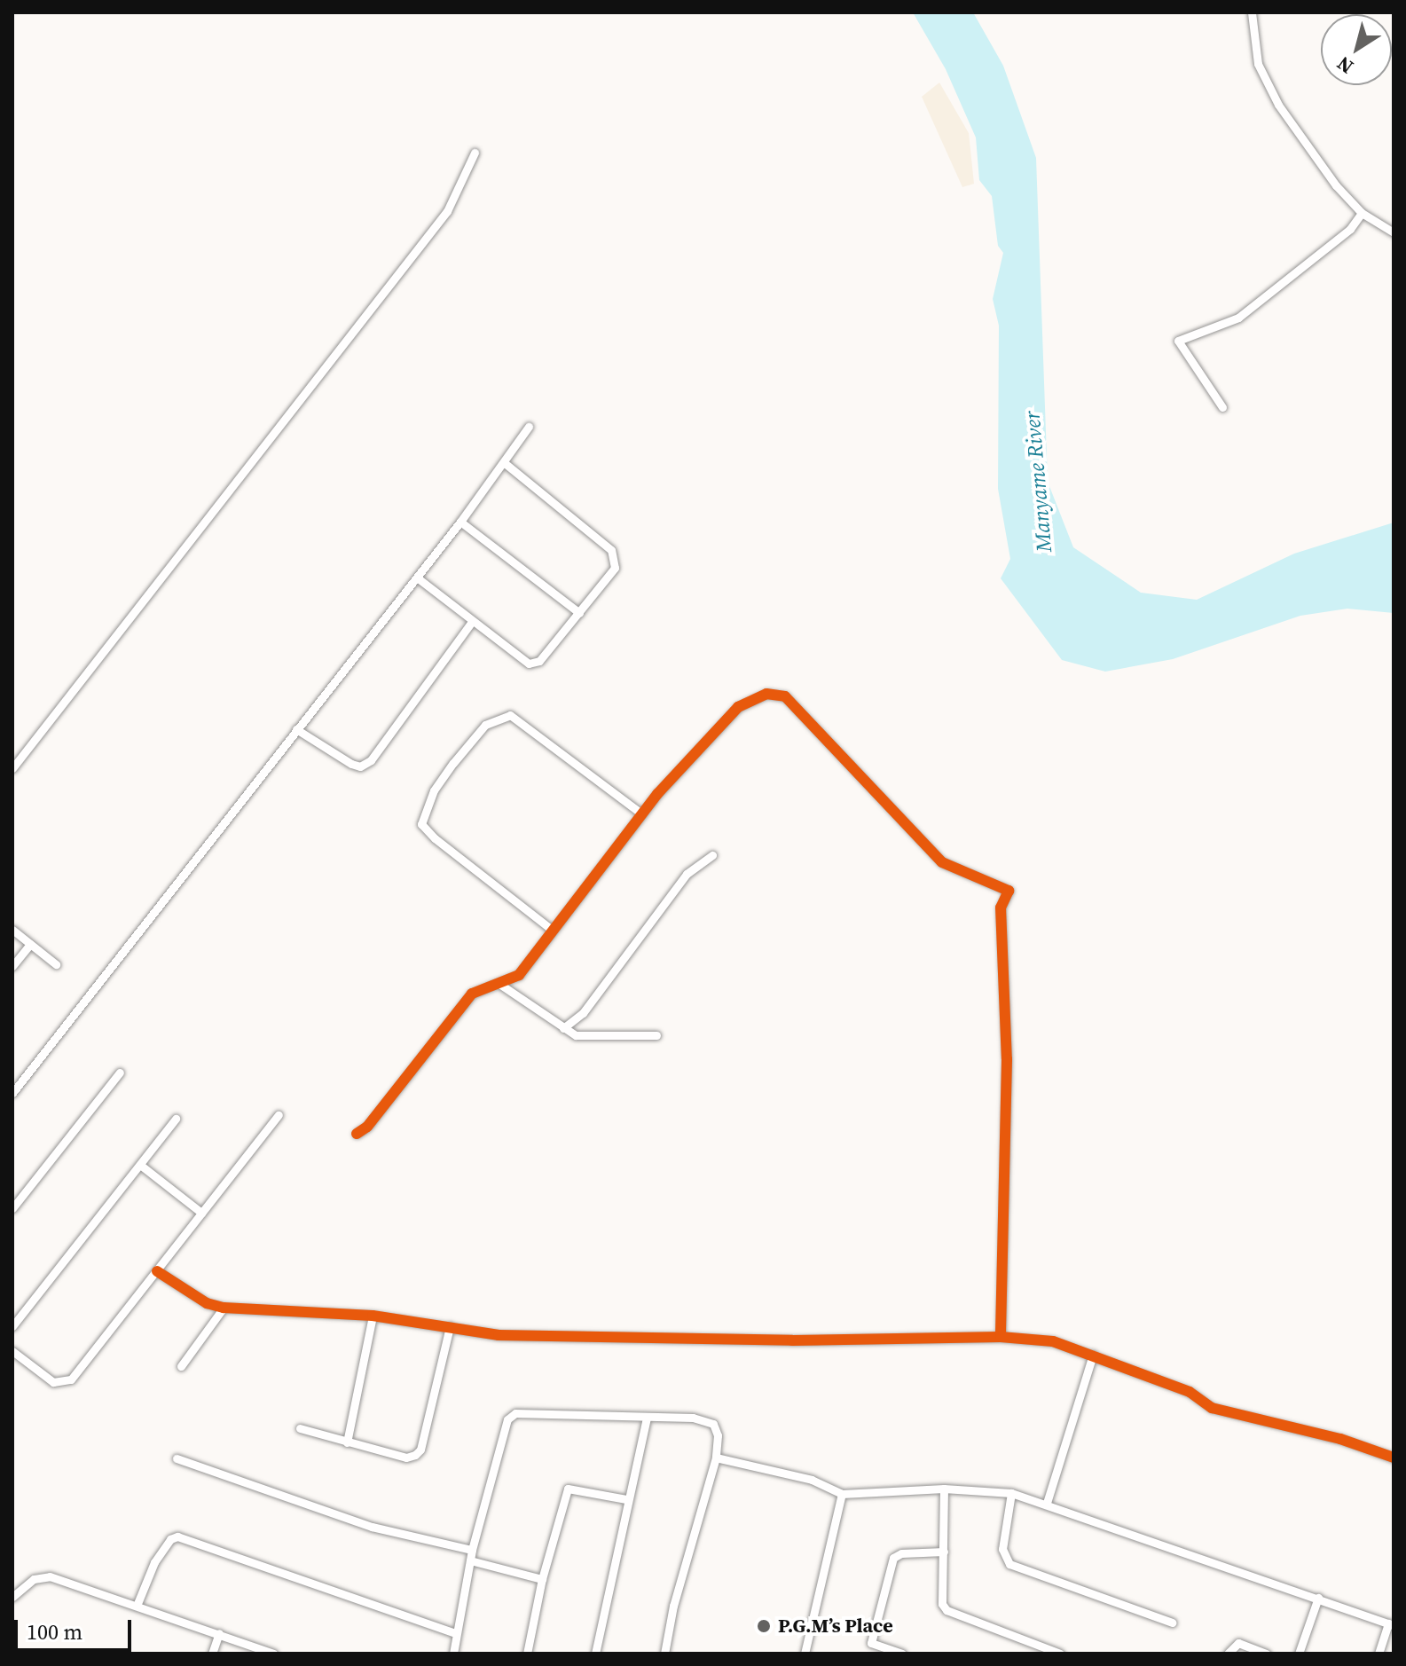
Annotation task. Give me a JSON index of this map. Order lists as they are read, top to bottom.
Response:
{
  "water": ["Manyame River"],
  "places": ["P.G.M’s Place"],
  "scale_bar": "100 m",
  "north": "bottom left"
}
